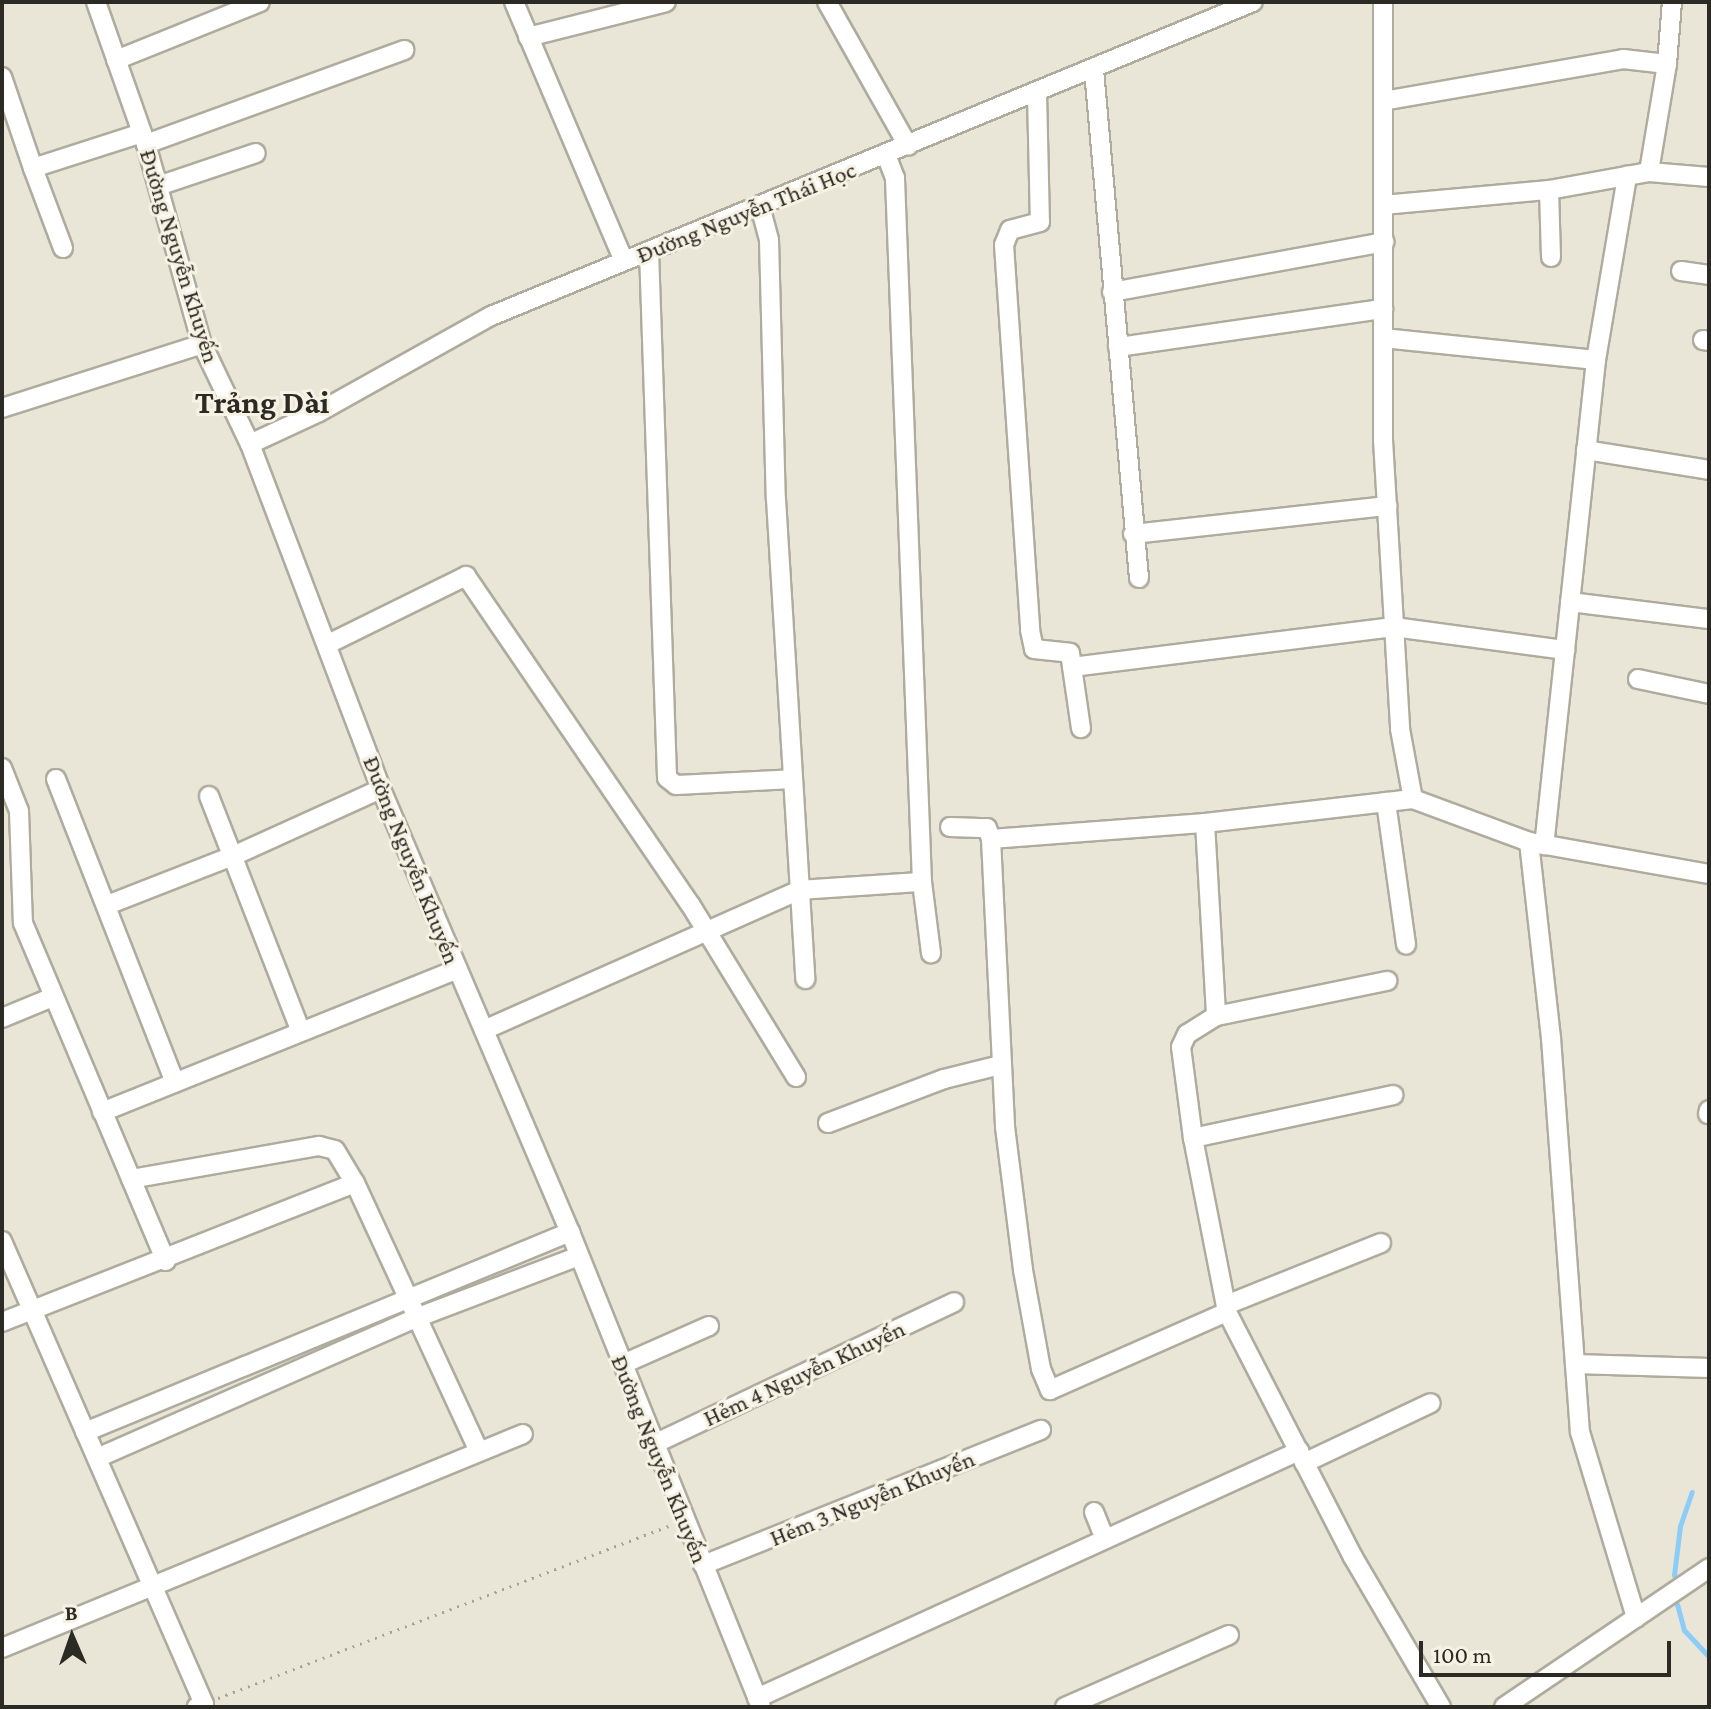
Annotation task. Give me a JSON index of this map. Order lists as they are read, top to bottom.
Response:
{
  "streets": {
    "street": [
      "Đường Nguyễn Thái Học",
      "Đường Nguyễn Khuyến",
      "Hẻm 4 Nguyễn Khuyến",
      "Hẻm 3 Nguyễn Khuyến"
    ]
  },
  "crossings": [
    ["Đường Nguyễn Thái Học", "Đường Nguyễn Khuyến"],
    ["Đường Nguyễn Khuyến", "Hẻm 4 Nguyễn Khuyến"],
    ["Đường Nguyễn Khuyến", "Hẻm 3 Nguyễn Khuyến"]
  ],
  "districts": ["Trảng Dài"],
  "scale_bar": "100 m",
  "north": "top"
}
